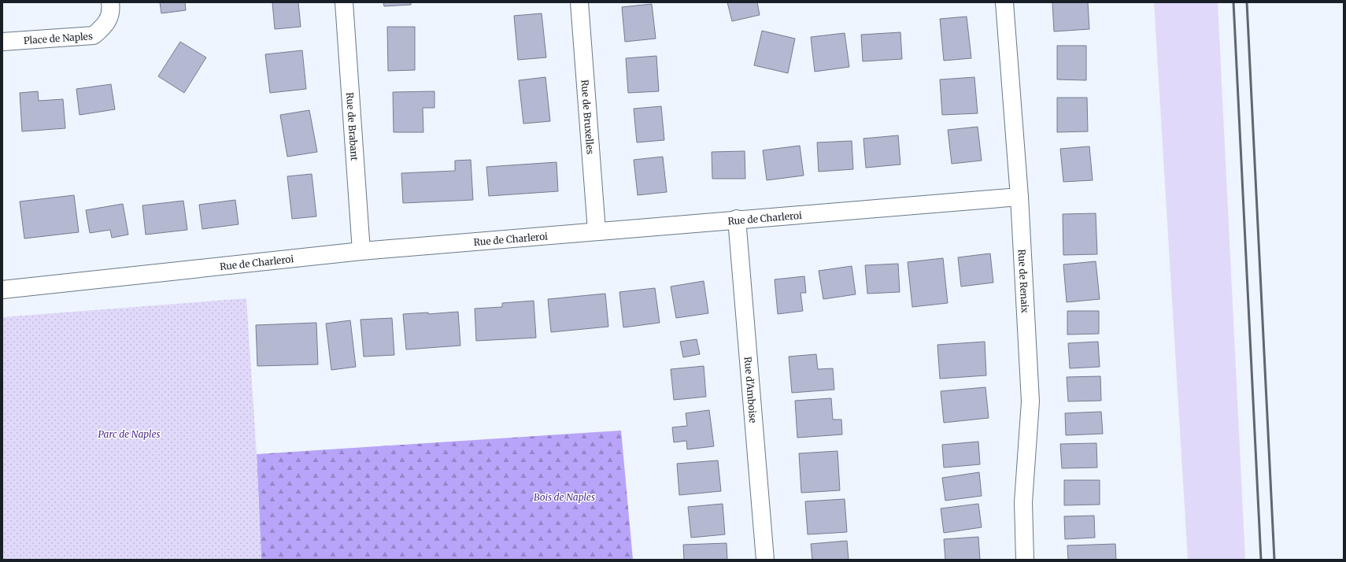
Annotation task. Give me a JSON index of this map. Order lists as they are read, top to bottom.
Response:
{
  "streets": {
    "street": [
      "Place de Naples",
      "Rue de Bruxelles",
      "Rue de Brabant",
      "Rue de Charleroi",
      "Rue de Renaix",
      "Rue d'Amboise"
    ]
  },
  "crossings": [
    ["Rue de Bruxelles", "Rue de Charleroi"],
    ["Rue de Brabant", "Rue de Charleroi"],
    ["Rue de Charleroi", "Rue de Renaix"],
    ["Rue de Charleroi", "Rue d'Amboise"]
  ],
  "parks": ["Parc de Naples", "Bois de Naples"]
}
